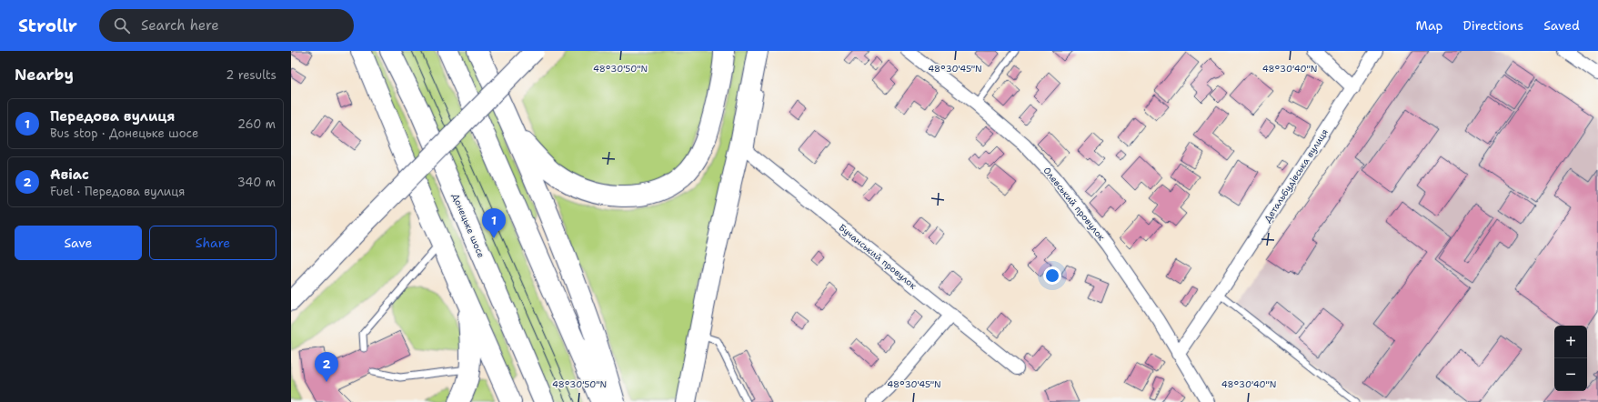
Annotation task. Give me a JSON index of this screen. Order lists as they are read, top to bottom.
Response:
{
  "streets": {
    "highway": ["Донецьке шосе"],
    "street": ["Детальбудівська вулиця", "Олевський провулок", "Бучанський провулок"]
  },
  "crossings": [
    ["Детальбудівська вулиця", "Олевський провулок"]
  ],
  "page": {
    "header": "Strollr",
    "search": "Search here",
    "nav": ["Map", "Directions", "Saved"],
    "heading": ["Nearby", "2 results"],
    "list": [
      {
        "mark": "1",
        "name": "Передова вулиця",
        "note": "Bus stop · Донецьке шосе",
        "value": "260 m"
      },
      {
        "mark": "2",
        "name": "Авіас",
        "note": "Fuel · Передова вулиця",
        "value": "340 m"
      }
    ],
    "pins": ["1", "2"],
    "buttons": ["Save", "Share"],
    "map_buttons": ["+", "−"]
  },
  "coordinates": ["48°30'50\"N", "48°30'45\"N", "48°30'40\"N"]
}
